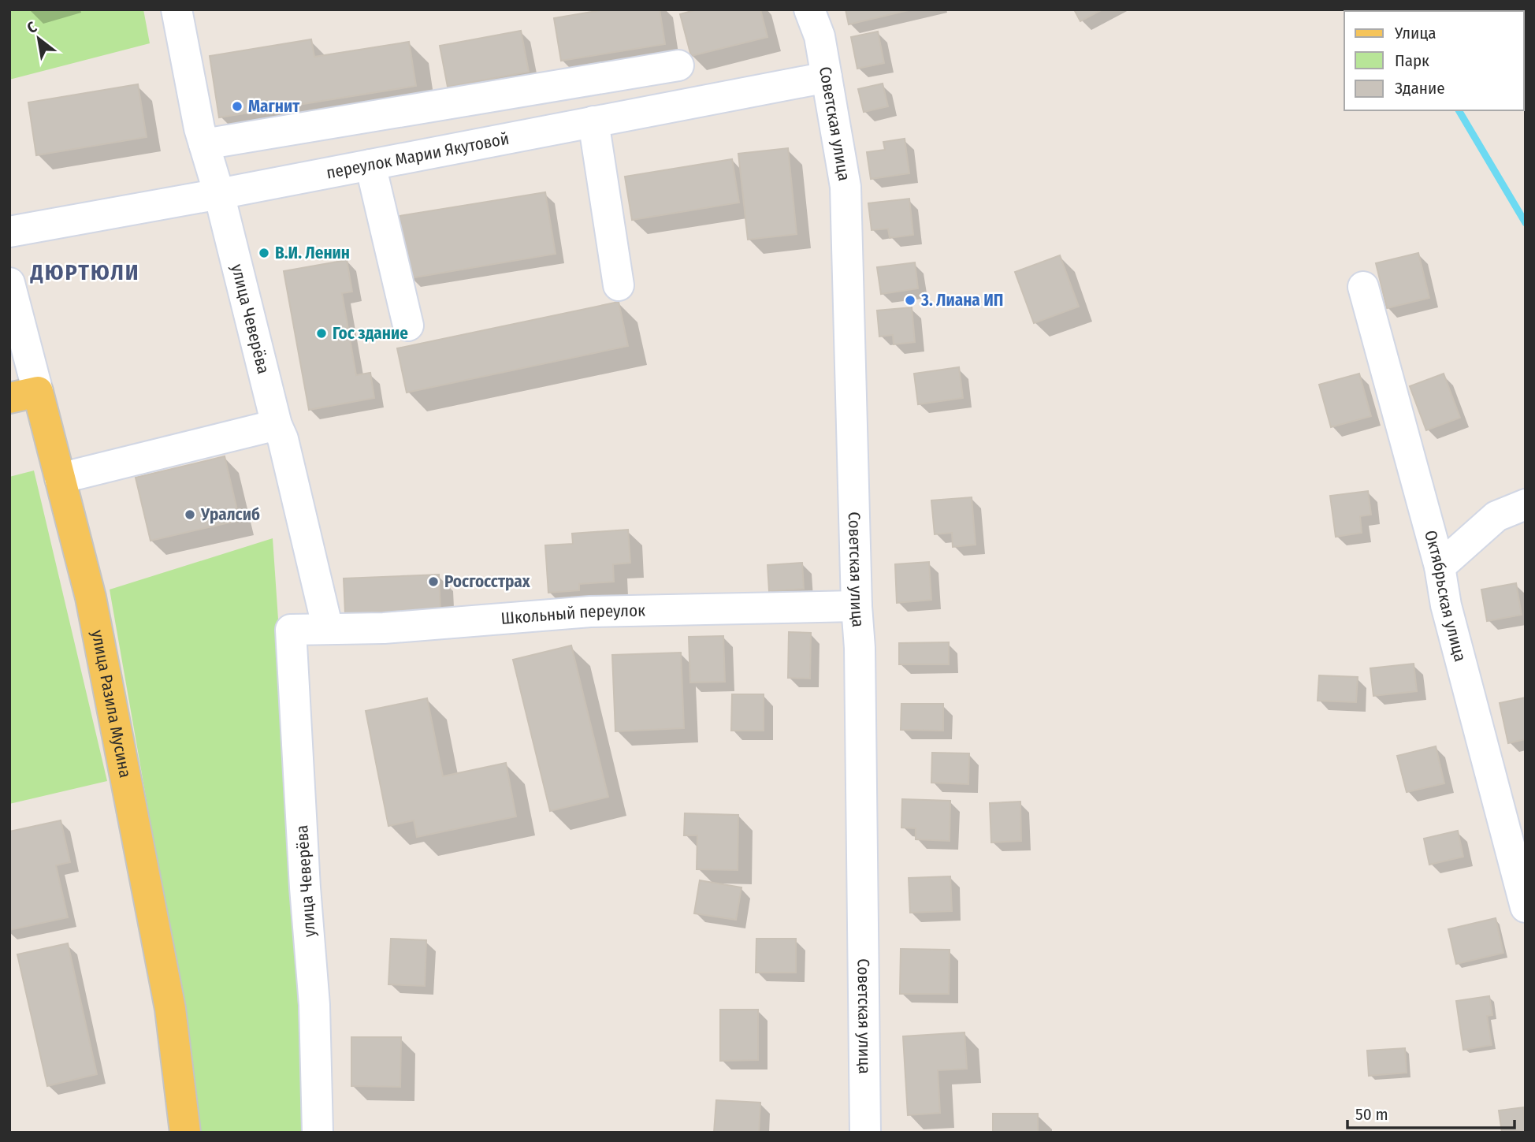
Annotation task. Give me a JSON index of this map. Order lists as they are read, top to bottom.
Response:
{
  "streets": {
    "main road": ["улица Разила Мусина"],
    "street": [
      "Советская улица",
      "переулок Марии Якутовой",
      "улица Чеверёва",
      "Октябрьская улица",
      "Школьный переулок"
    ]
  },
  "crossings": [
    ["Советская улица", "переулок Марии Якутовой"],
    ["Советская улица", "Школьный переулок"],
    ["переулок Марии Якутовой", "улица Чеверёва"],
    ["улица Чеверёва", "Школьный переулок"]
  ],
  "districts": ["ДЮРТЮЛИ"],
  "places": [
    "Магнит",
    "В.И. Ленин",
    "3. Лиана ИП",
    "Гос здание",
    "Уралсиб",
    "Росгосстрах"
  ],
  "legend": ["Улица", "Парк", "Здание"],
  "scale_bar": "50 m",
  "north": "top left"
}
